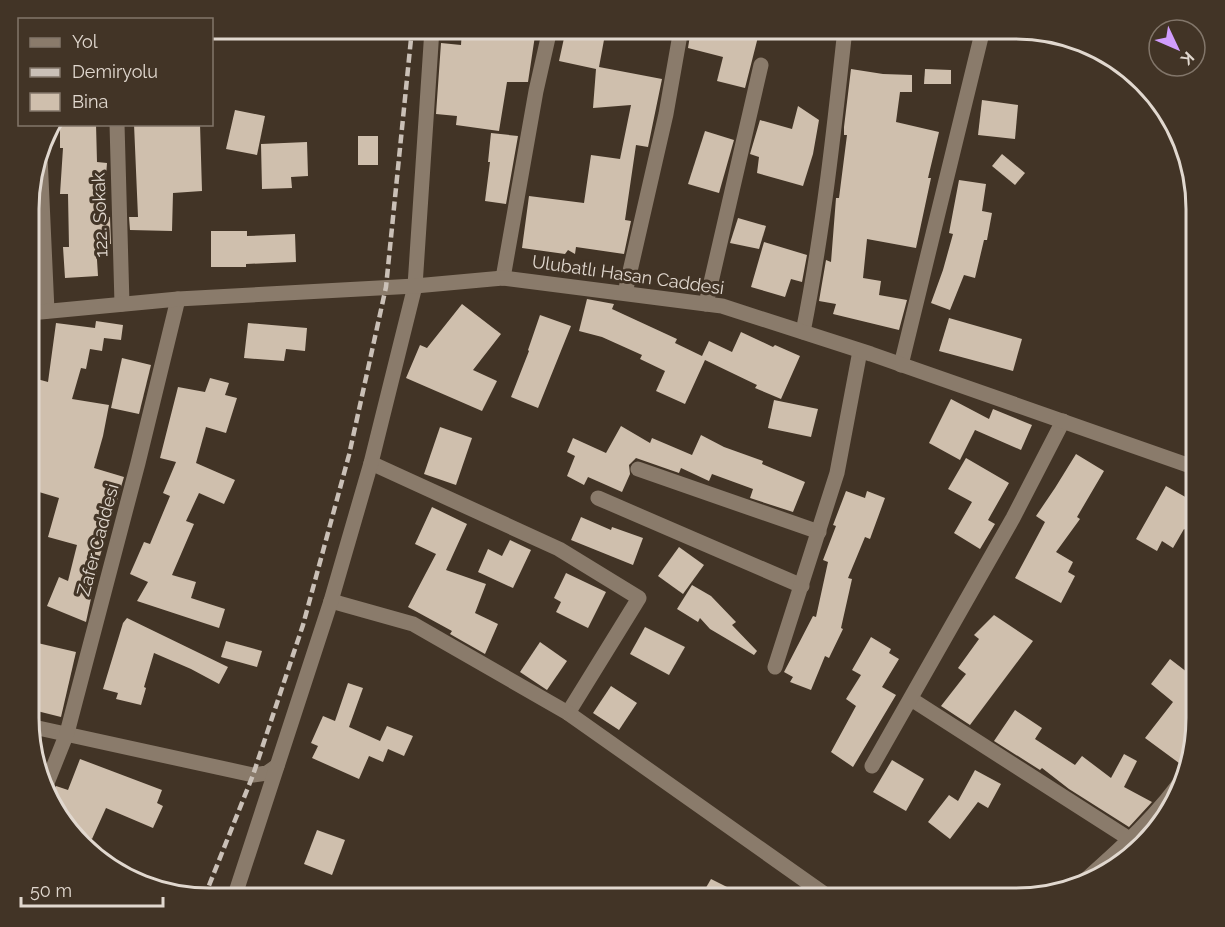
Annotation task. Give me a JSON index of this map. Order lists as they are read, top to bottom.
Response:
{
  "streets": {
    "street": ["122. Sokak", "Ulubatlı Hasan Caddesi", "Zafer Caddesi"]
  },
  "crossings": [
    ["122. Sokak", "Ulubatlı Hasan Caddesi"],
    ["Ulubatlı Hasan Caddesi", "Zafer Caddesi"]
  ],
  "legend": ["Yol", "Demiryolu", "Bina"],
  "scale_bar": "50 m",
  "north": "bottom right"
}
